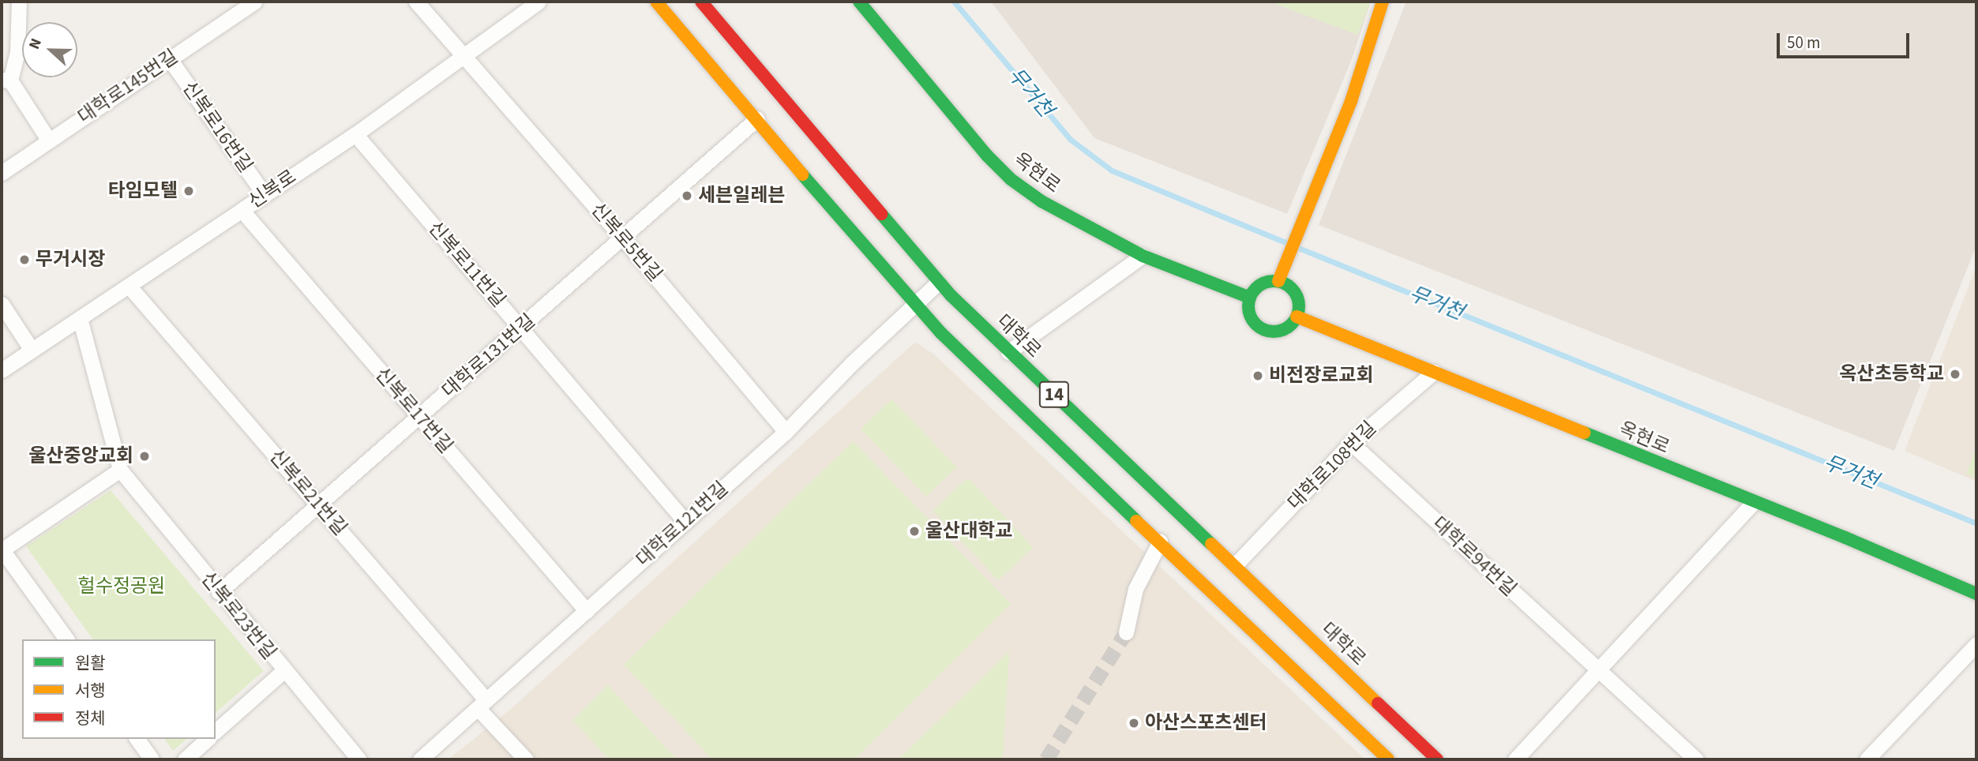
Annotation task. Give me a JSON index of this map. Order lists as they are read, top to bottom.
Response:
{
  "streets": {
    "main road": ["옥현로", "대학로", "14"],
    "street": [
      "대학로145번길",
      "신복로16번길",
      "신복로",
      "신복로5번길",
      "신복로11번길",
      "대학로131번길",
      "신복로17번길",
      "대학로108번길",
      "신복로21번길",
      "대학로121번길",
      "대학로94번길",
      "신복로23번길"
    ]
  },
  "crossings": [
    ["대학로145번길", "신복로16번길"],
    ["신복로16번길", "신복로"],
    ["옥현로", "대학로108번길"],
    ["신복로", "신복로5번길"],
    ["신복로", "신복로11번길"],
    ["신복로", "신복로17번길"],
    ["신복로", "신복로21번길"],
    ["신복로", "신복로23번길"],
    ["신복로5번길", "대학로131번길"],
    ["신복로5번길", "대학로121번길"],
    ["신복로11번길", "대학로131번길"],
    ["신복로11번길", "대학로121번길"],
    ["대학로", "대학로108번길"],
    ["대학로", "대학로121번길"],
    ["대학로131번길", "14"],
    ["대학로131번길", "신복로17번길"],
    ["대학로131번길", "신복로21번길"],
    ["대학로131번길", "신복로23번길"],
    ["14", "대학로121번길"],
    ["신복로17번길", "대학로121번길"],
    ["대학로108번길", "대학로94번길"],
    ["신복로21번길", "대학로121번길"]
  ],
  "water": ["무거천"],
  "parks": ["헐수정공원"],
  "places": [
    "타임모텔",
    "세븐일레븐",
    "무거시장",
    "옥산초등학교",
    "비전장로교회",
    "울산중앙교회",
    "울산대학교",
    "아산스포츠센터"
  ],
  "legend": ["원활", "서행", "정체"],
  "scale_bar": "50 m",
  "north": "left"
}
